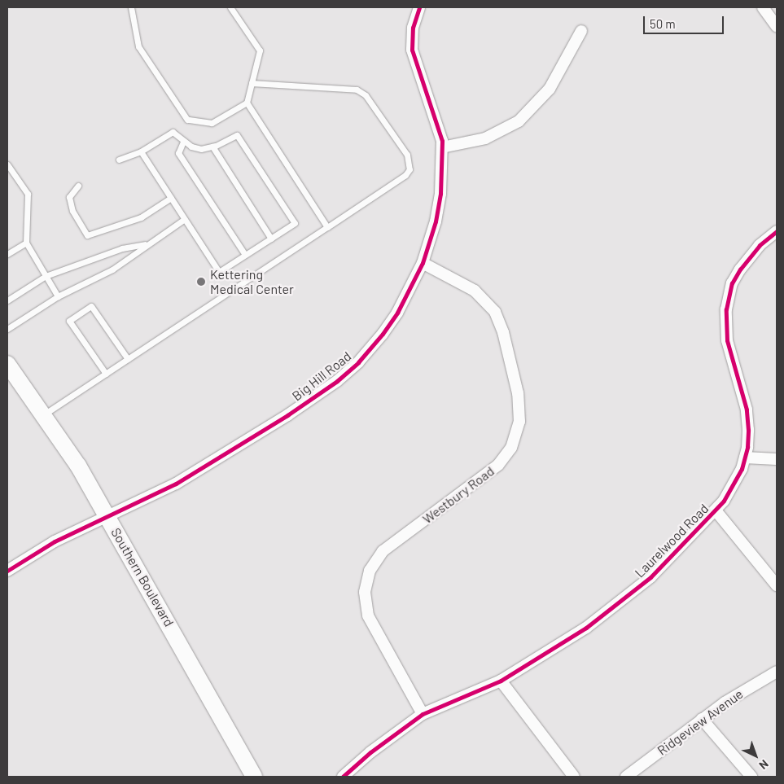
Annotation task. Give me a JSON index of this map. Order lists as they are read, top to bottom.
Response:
{
  "streets": {
    "street": [
      "Big Hill Road",
      "Westbury Road",
      "Laurelwood Road",
      "Southern Boulevard",
      "Ridgeview Avenue"
    ]
  },
  "crossings": [
    ["Big Hill Road", "Westbury Road"],
    ["Big Hill Road", "Southern Boulevard"],
    ["Westbury Road", "Laurelwood Road"]
  ],
  "places": ["Kettering Medical Center"],
  "scale_bar": "50 m",
  "north": "bottom right"
}
